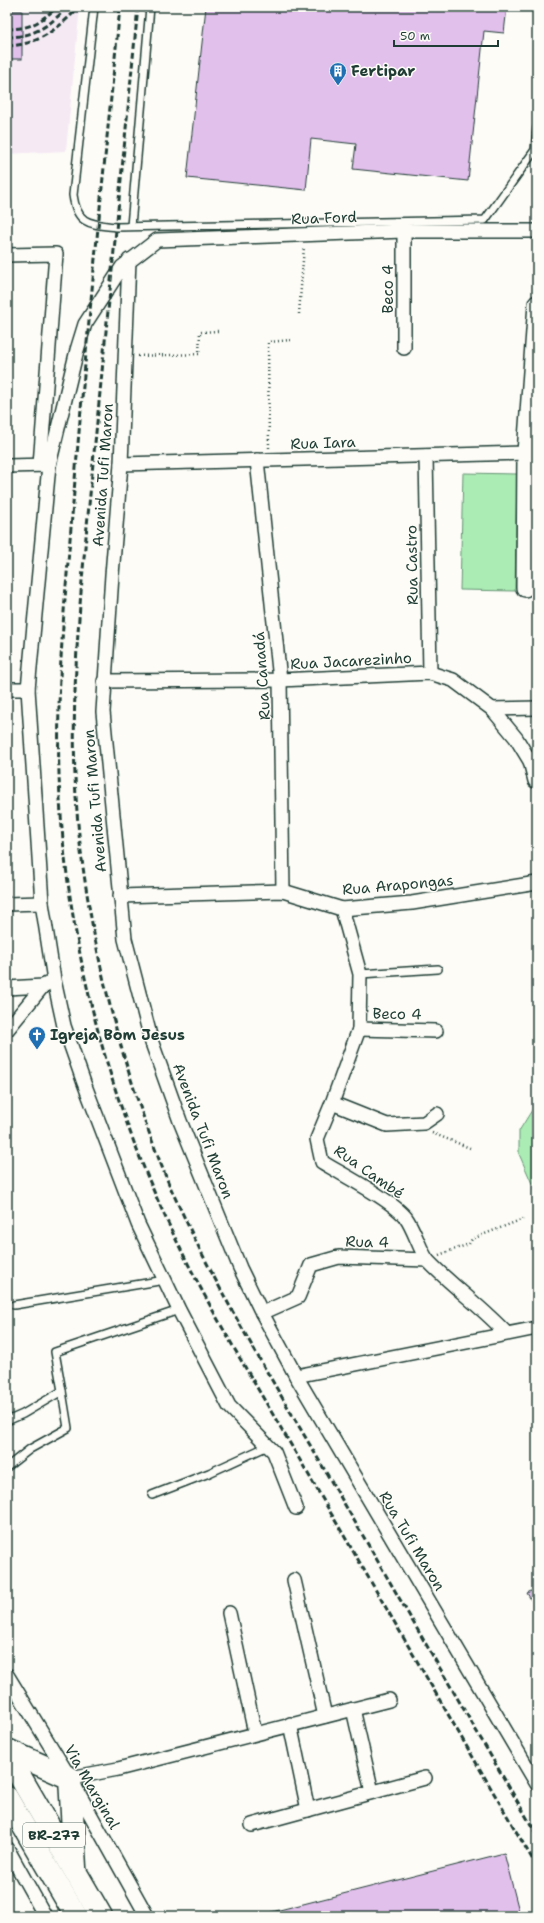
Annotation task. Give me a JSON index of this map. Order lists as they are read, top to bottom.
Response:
{
  "streets": {
    "highway": ["BR-277"],
    "street": [
      "Rua Ford",
      "Beco 4",
      "Rua Iara",
      "Avenida Tufi Maron",
      "Rua Castro",
      "Rua Jacarezinho",
      "Rua Canadá",
      "Rua Arapongas",
      "Rua Cambé",
      "Rua 4",
      "Rua Tufi Maron",
      "Via Marginal"
    ]
  },
  "crossings": [
    ["Rua Ford", "Beco 4"],
    ["Rua Ford", "Avenida Tufi Maron"],
    ["Beco 4", "Rua Cambé"],
    ["Rua Iara", "Avenida Tufi Maron"],
    ["Rua Iara", "Rua Castro"],
    ["Rua Iara", "Rua Canadá"],
    ["Avenida Tufi Maron", "Rua Jacarezinho"],
    ["Avenida Tufi Maron", "Rua Arapongas"],
    ["Avenida Tufi Maron", "Rua 4"],
    ["Avenida Tufi Maron", "Rua Tufi Maron"],
    ["Rua Castro", "Rua Jacarezinho"],
    ["Rua Jacarezinho", "Rua Canadá"],
    ["Rua Canadá", "Rua Arapongas"],
    ["Rua Arapongas", "Rua Cambé"],
    ["Rua Cambé", "Rua 4"],
    ["Rua 4", "Rua Tufi Maron"]
  ],
  "places": {
    "building": ["Fertipar"],
    "church": ["Igreja Bom Jesus"]
  },
  "scale_bar": "50 m"
}
